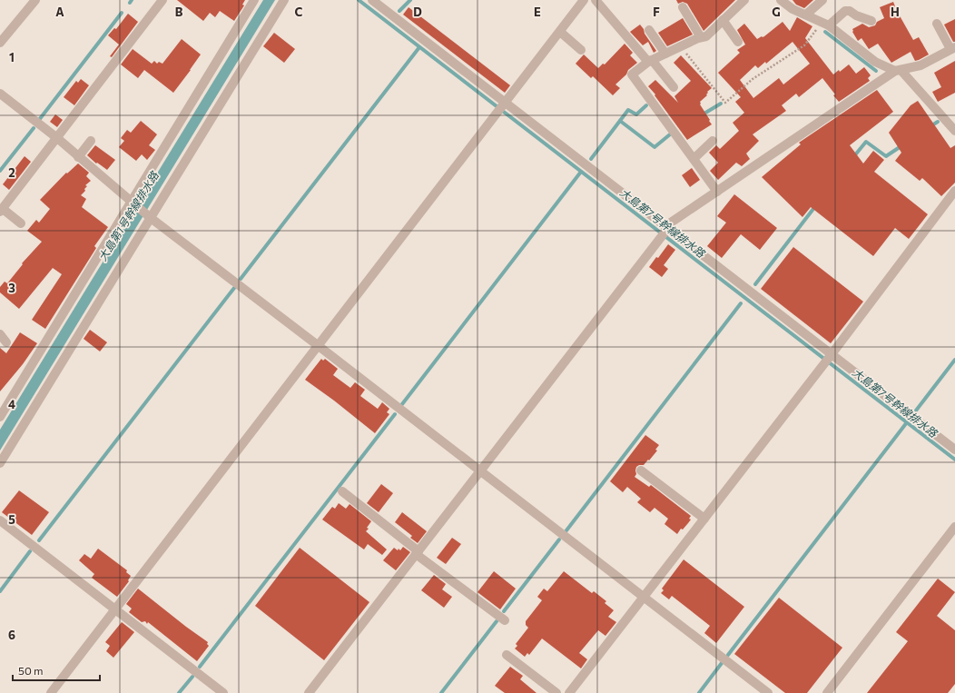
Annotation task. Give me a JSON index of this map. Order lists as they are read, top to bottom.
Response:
{
  "water": ["大島第1号幹線排水路", "大島第7号幹線排水路"],
  "scale_bar": "50 m",
  "grid": {
    "columns": [
      "A",
      "B",
      "C",
      "D",
      "E",
      "F",
      "G",
      "H"
    ],
    "rows": [
      "1",
      "2",
      "3",
      "4",
      "5",
      "6"
    ]
  }
}
